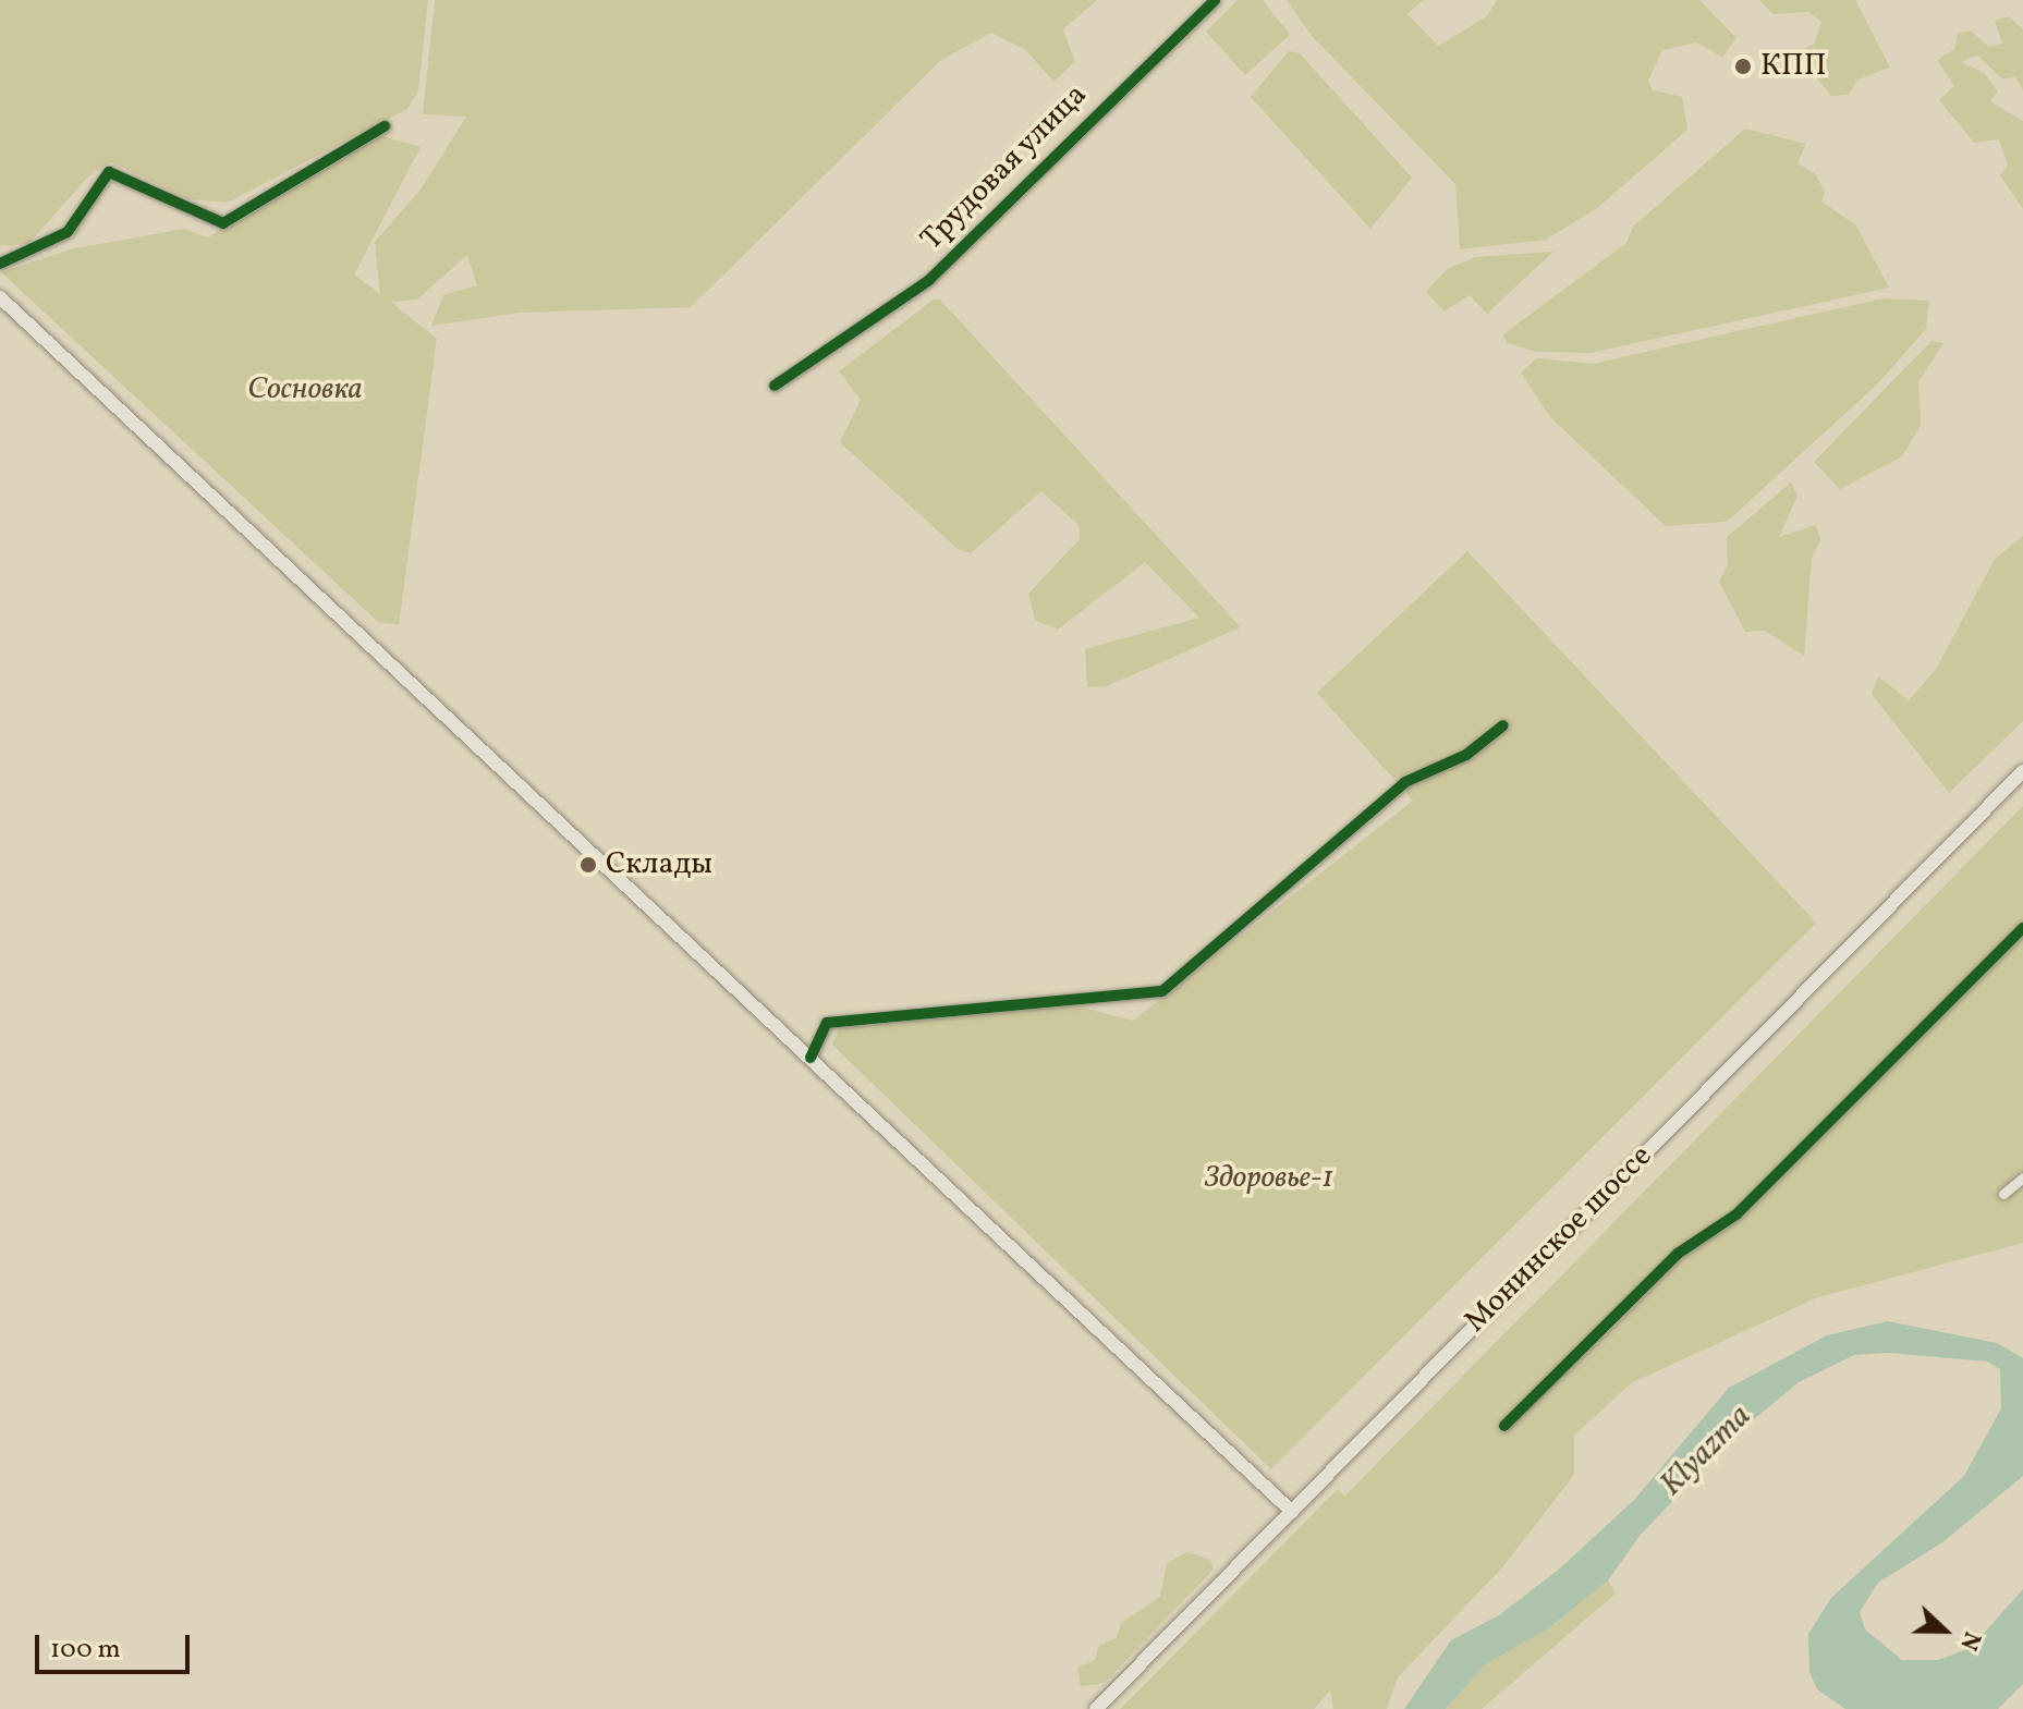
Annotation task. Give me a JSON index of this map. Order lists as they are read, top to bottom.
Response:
{
  "streets": {
    "main road": ["Монинское шоссе"],
    "street": ["Трудовая улица"]
  },
  "water": ["Klyazma"],
  "parks": ["Сосновка", "Здоровье-1"],
  "places": ["КПП", "Склады"],
  "scale_bar": "100 m",
  "north": "right"
}
